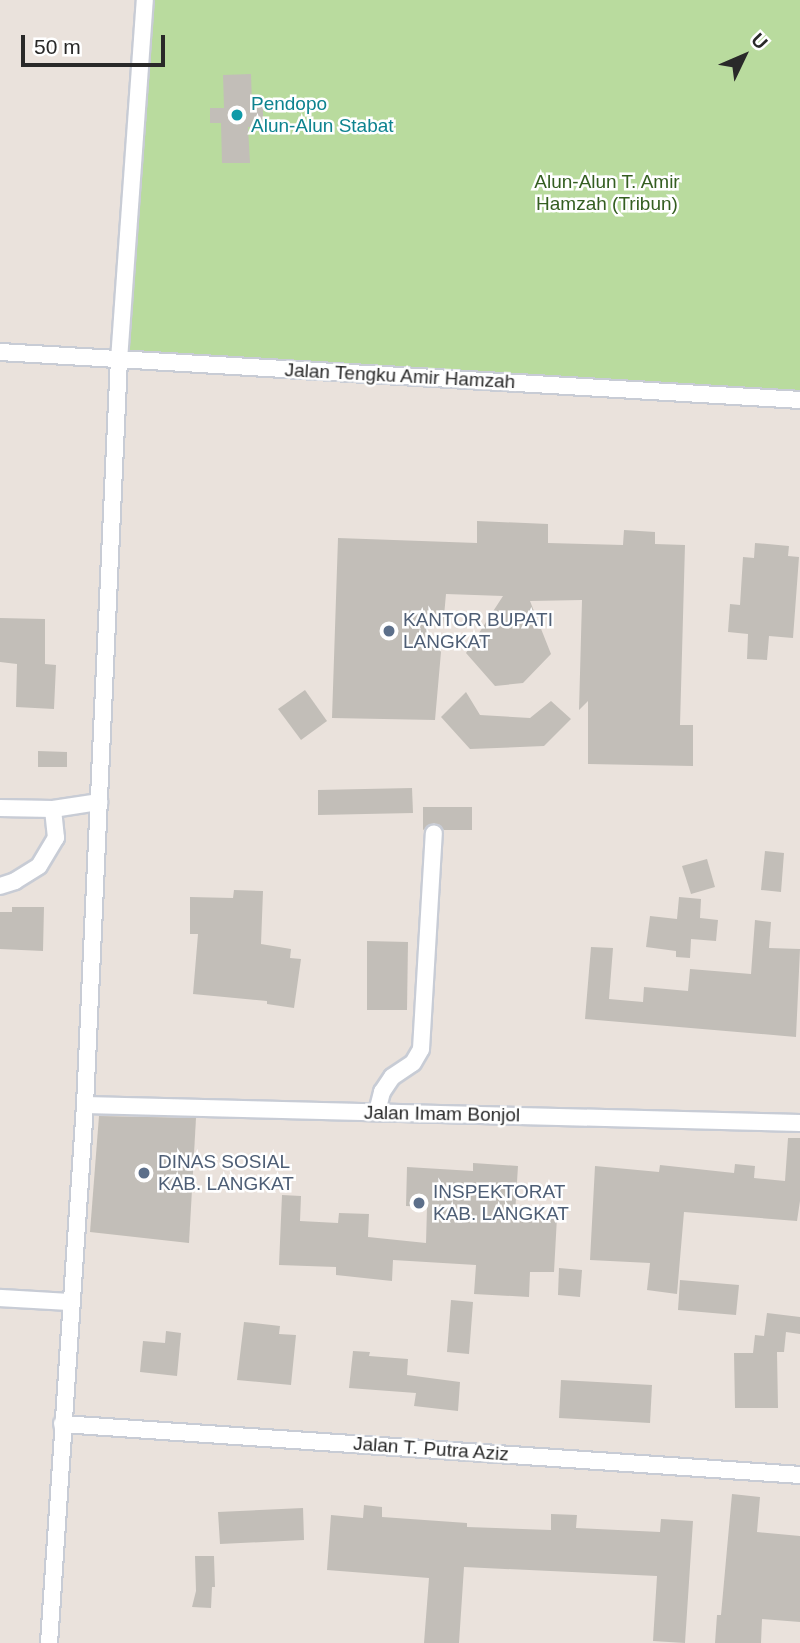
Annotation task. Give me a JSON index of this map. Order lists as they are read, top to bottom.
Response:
{
  "streets": {
    "street": ["Jalan Tengku Amir Hamzah", "Jalan Imam Bonjol", "Jalan T. Putra Aziz"]
  },
  "parks": ["Alun-Alun T. Amir Hamzah (Tribun)"],
  "places": [
    "Pendopo Alun-Alun Stabat",
    "KANTOR BUPATI LANGKAT",
    "DINAS SOSIAL KAB. LANGKAT",
    "INSPEKTORAT KAB. LANGKAT"
  ],
  "scale_bar": "50 m",
  "north": "top right"
}
